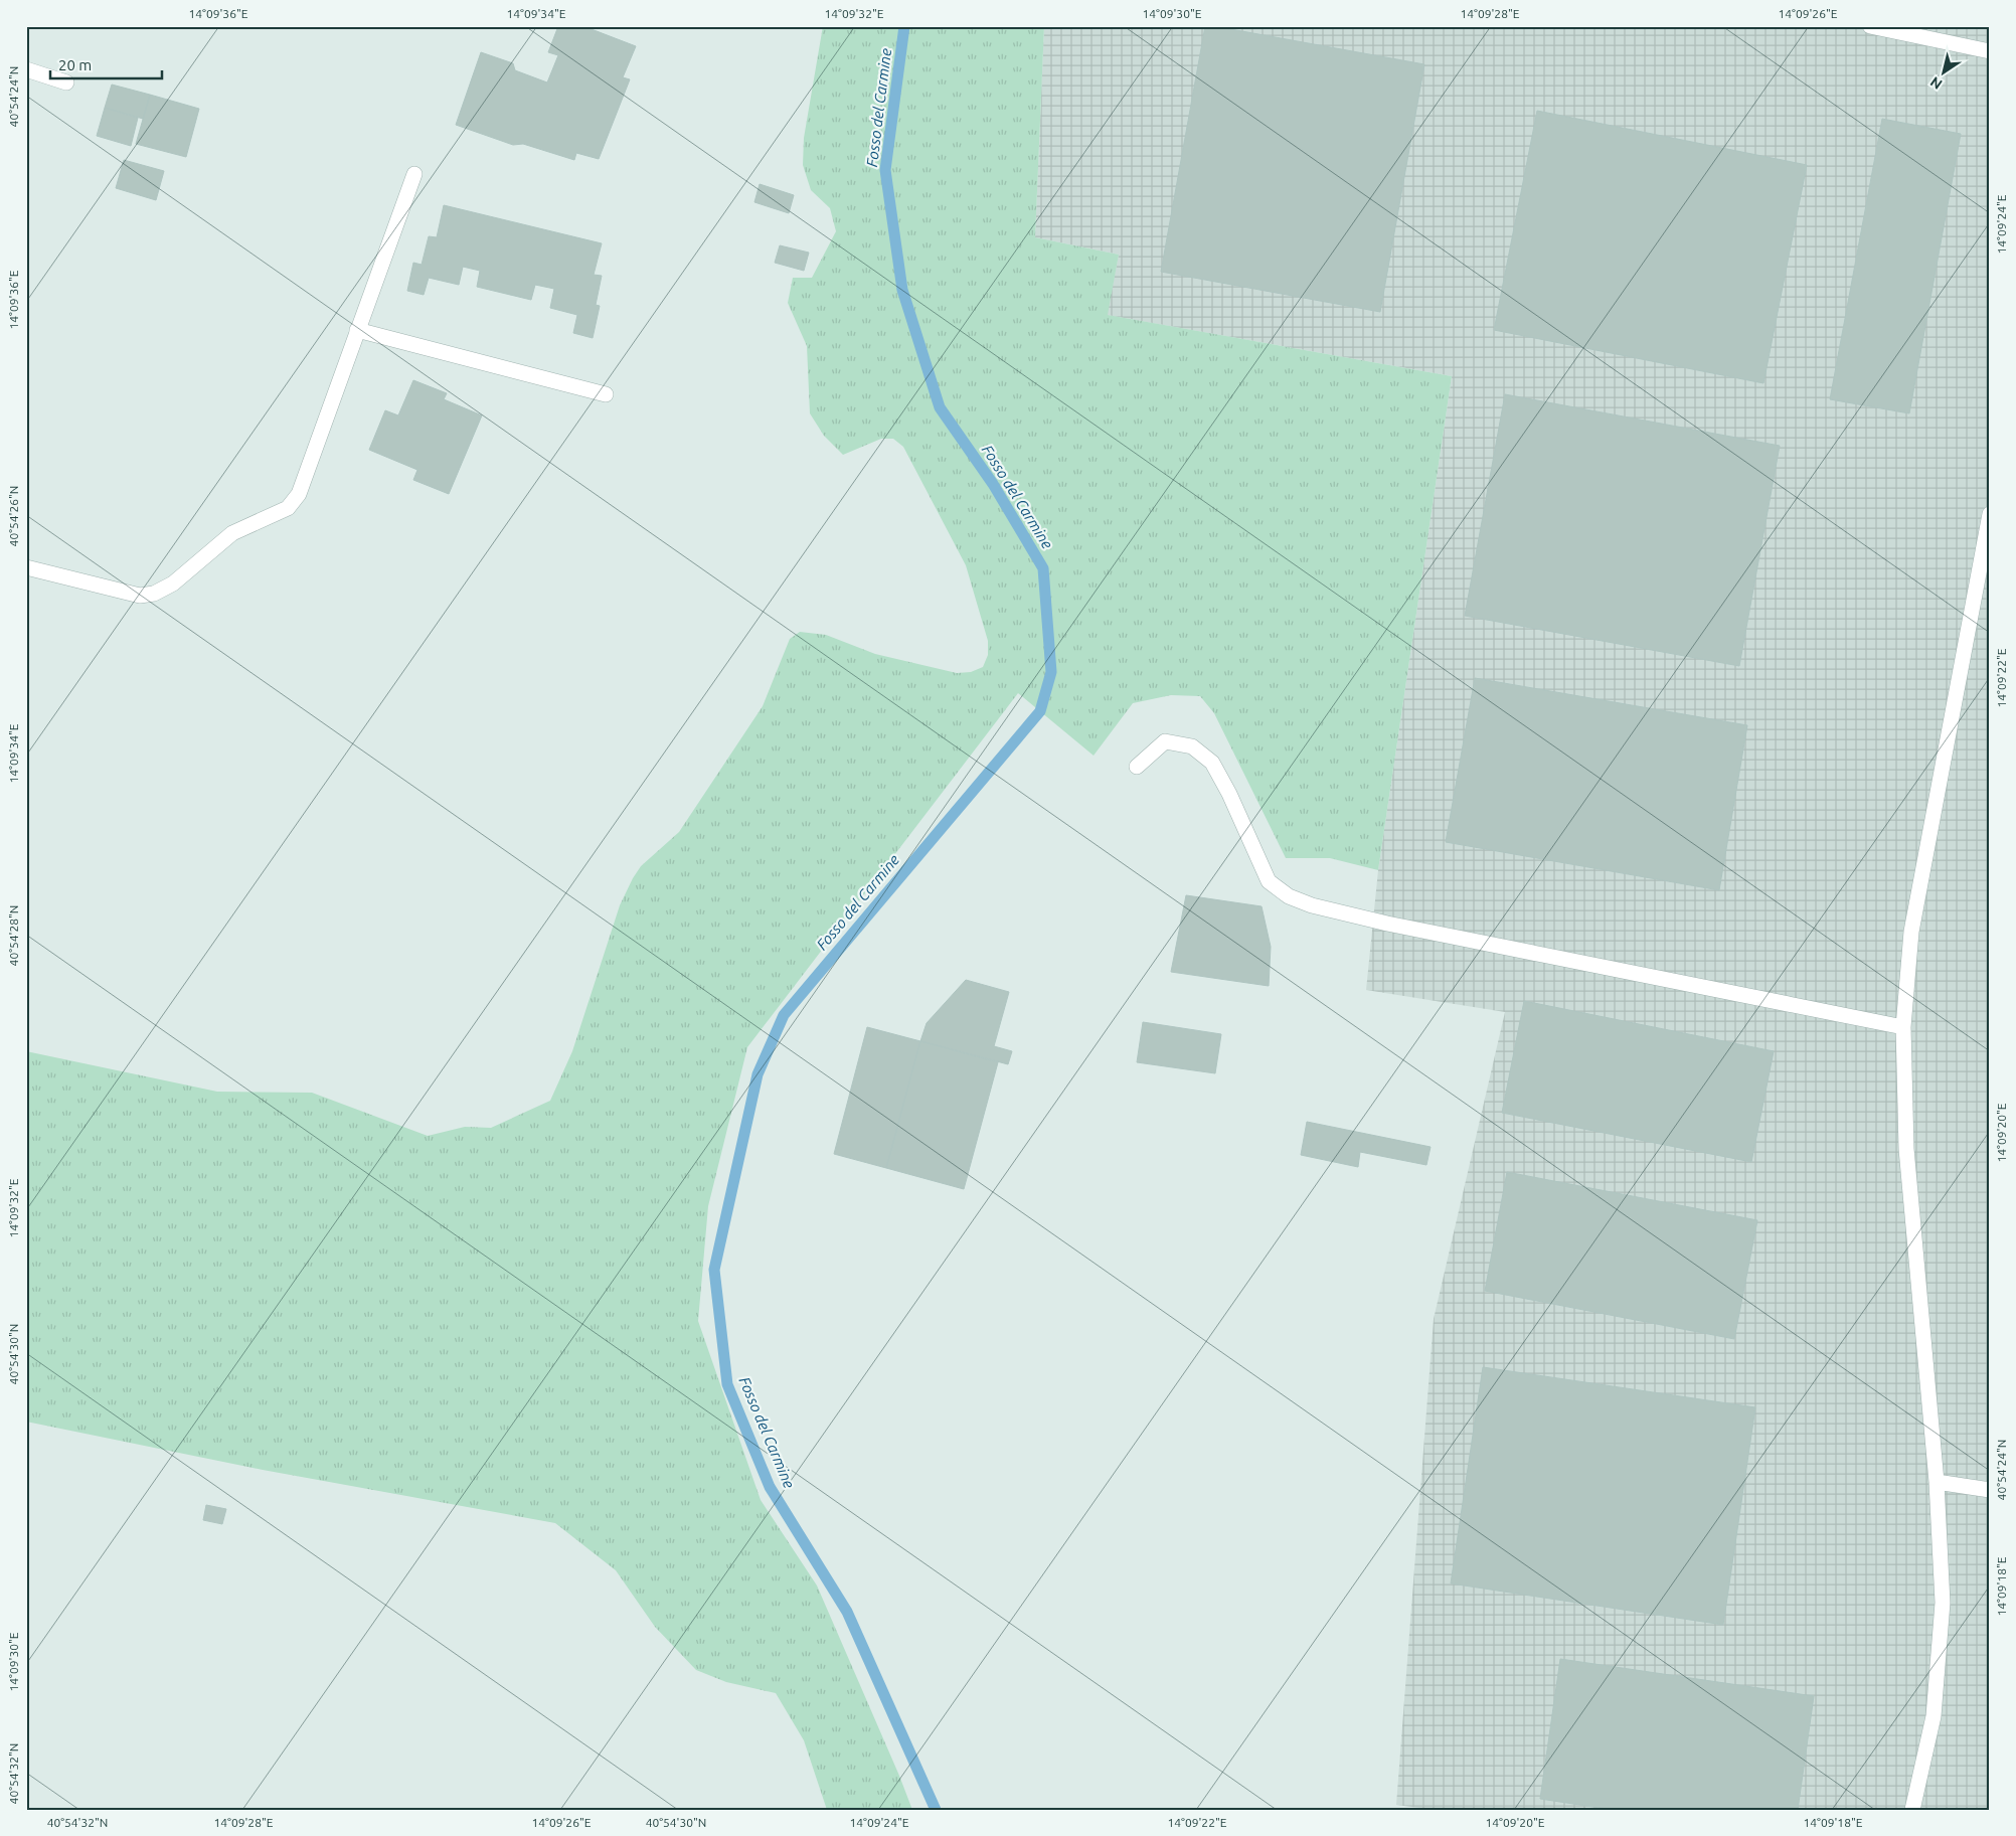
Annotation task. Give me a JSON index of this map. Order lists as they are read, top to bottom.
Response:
{
  "water": ["Fosso del Carmine"],
  "scale_bar": "20 m",
  "north": "bottom left",
  "coordinates": [
    "14°09'36\"E",
    "14°09'34\"E",
    "14°09'32\"E",
    "14°09'30\"E",
    "14°09'28\"E",
    "14°09'26\"E",
    "40°54'24\"N",
    "14°09'24\"E",
    "40°54'26\"N",
    "14°09'22\"E",
    "40°54'28\"N",
    "14°09'20\"E",
    "40°54'30\"N",
    "14°09'18\"E",
    "40°54'32\"N"
  ]
}
